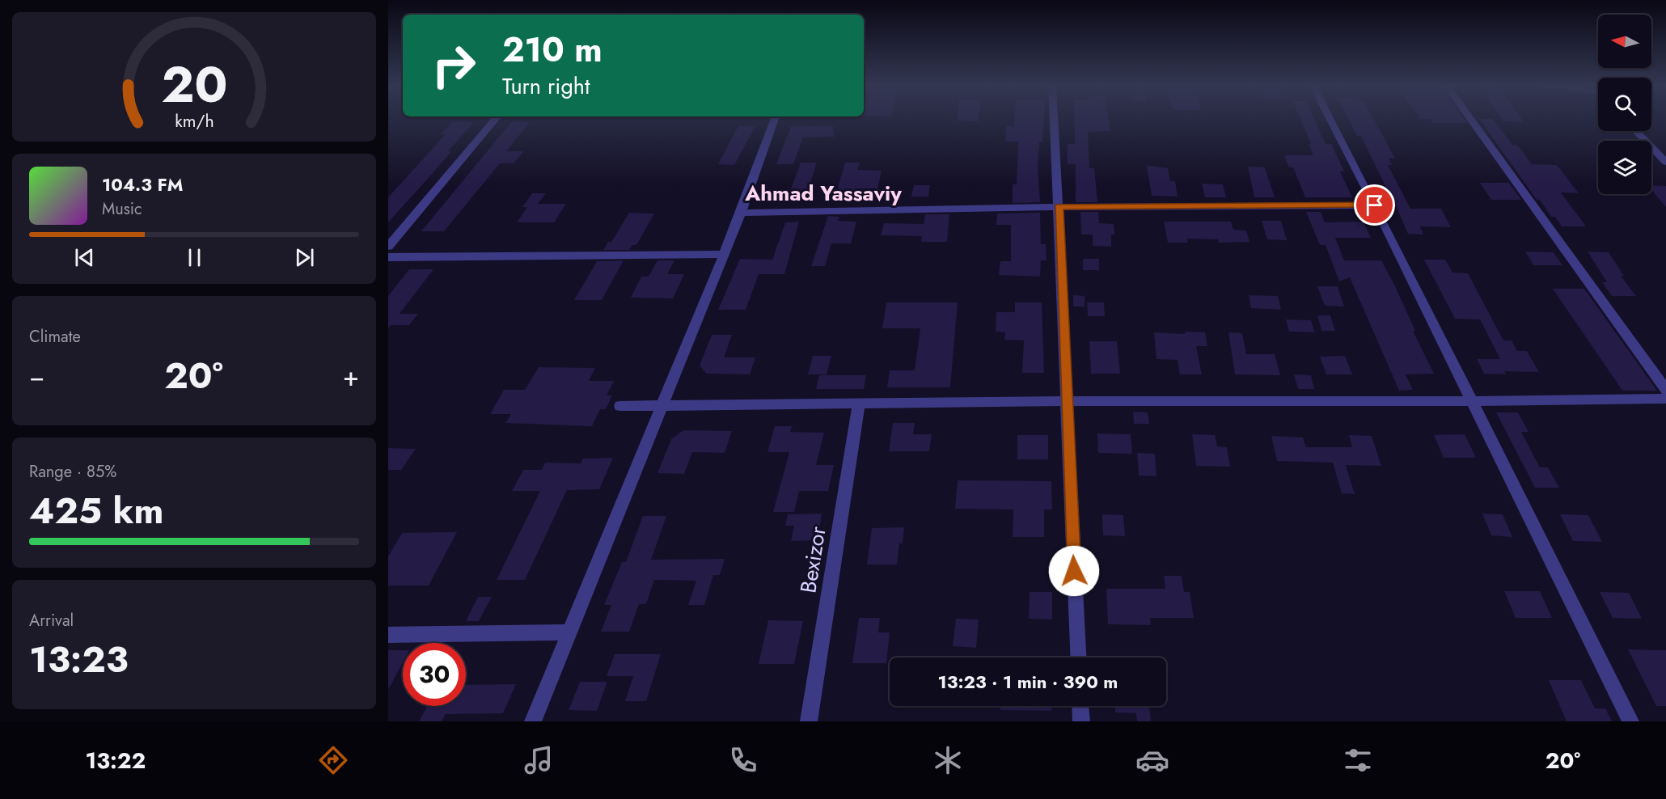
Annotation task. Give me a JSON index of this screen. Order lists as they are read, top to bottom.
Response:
{
  "streets": {
    "street": ["Bexizor"]
  },
  "districts": ["Ahmad Yassaviy"],
  "north": "left",
  "page": {
    "turn": ["210 m", "Turn right"],
    "song": ["104.3 FM", "Music"],
    "tile": [
      "Climate",
      ["Range · 85%", "425 km"],
      ["Arrival", "13:23"]
    ],
    "heat": ["−", "20°", "+"],
    "limit": "30",
    "trip": "13:23 · 1 min · 390 m",
    "tabs": ["13:22", "20°"],
    "gauge": ["20", "km/h"]
  }
}
